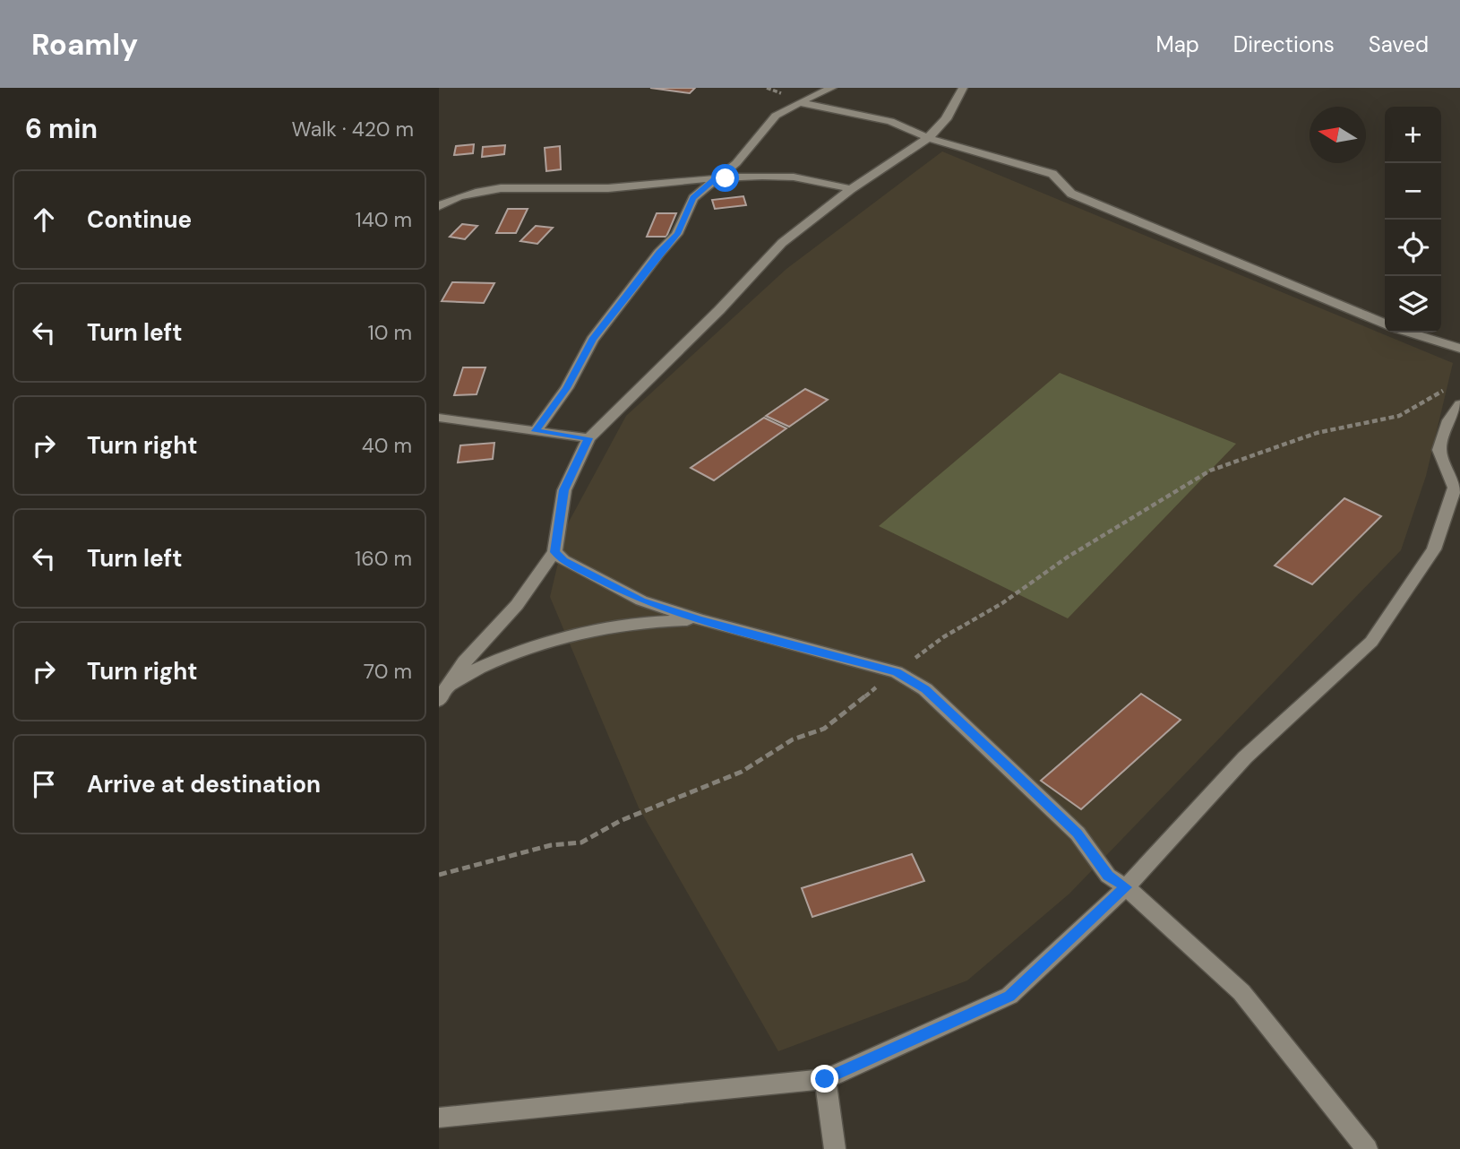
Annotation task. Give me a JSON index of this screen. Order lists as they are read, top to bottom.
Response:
{
  "north": "left",
  "page": {
    "header": "Roamly",
    "nav": ["Map", "Directions", "Saved"],
    "heading": ["6 min", "Walk · 420 m"],
    "map_buttons": ["+", "−"],
    "list": [
      ["Continue", "140 m"],
      ["Turn left", "10 m"],
      ["Turn right", "40 m"],
      ["Turn left", "160 m"],
      ["Turn right", "70 m"],
      "Arrive at destination"
    ]
  }
}
